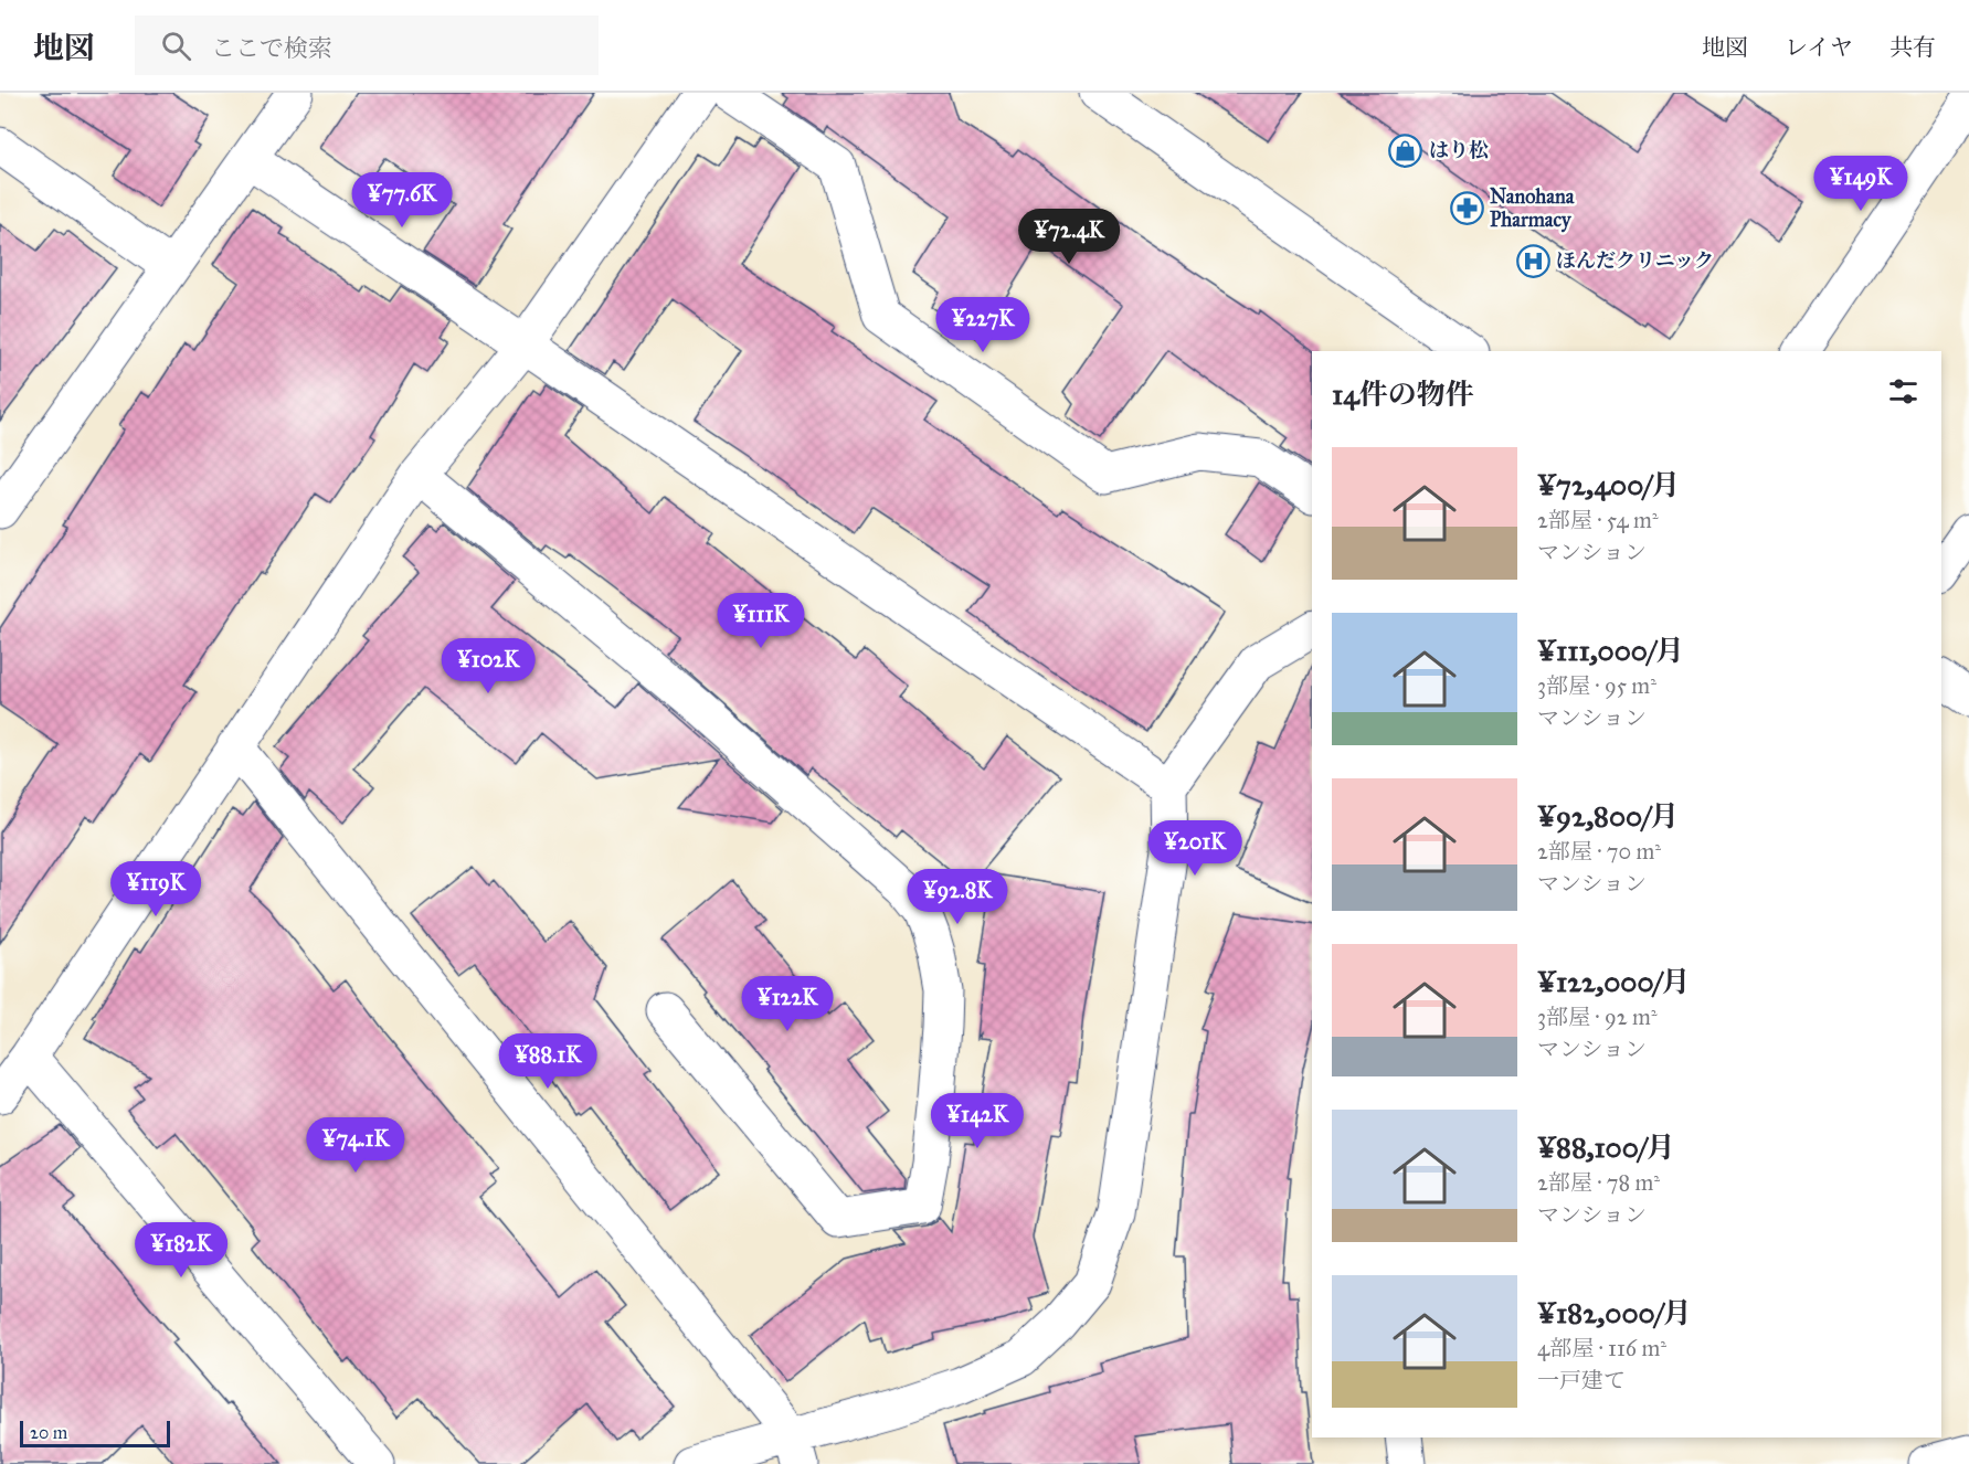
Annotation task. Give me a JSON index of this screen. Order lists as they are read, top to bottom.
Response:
{
  "places": {
    "shop": ["はり松"],
    "pharmacy": ["Nanohana Pharmacy"],
    "hospital": ["ほんだクリニック"]
  },
  "scale_bar": "20 m",
  "page": {
    "header": "地図",
    "search": "ここで検索",
    "nav": ["地図", "レイヤ", "共有"],
    "price": [
      "¥149K",
      "¥77.6K",
      "¥72.4K",
      "¥227K",
      "¥111K",
      "¥102K",
      "¥201K",
      "¥119K",
      "¥92.8K",
      "¥122K",
      "¥88.1K",
      "¥142K",
      "¥74.1K",
      "¥182K"
    ],
    "heading": "14件の物件",
    "list": [
      {
        "name": "¥72,400/月",
        "note": "2部屋 · 54 m² · マンション"
      },
      {
        "name": "¥111,000/月",
        "note": "3部屋 · 95 m² · マンション"
      },
      {
        "name": "¥92,800/月",
        "note": "2部屋 · 70 m² · マンション"
      },
      {
        "name": "¥122,000/月",
        "note": "3部屋 · 92 m² · マンション"
      },
      {
        "name": "¥88,100/月",
        "note": "2部屋 · 78 m² · マンション"
      },
      {
        "name": "¥182,000/月",
        "note": "4部屋 · 116 m² · 一戸建て"
      }
    ],
    "scale": "20 m"
  }
}
